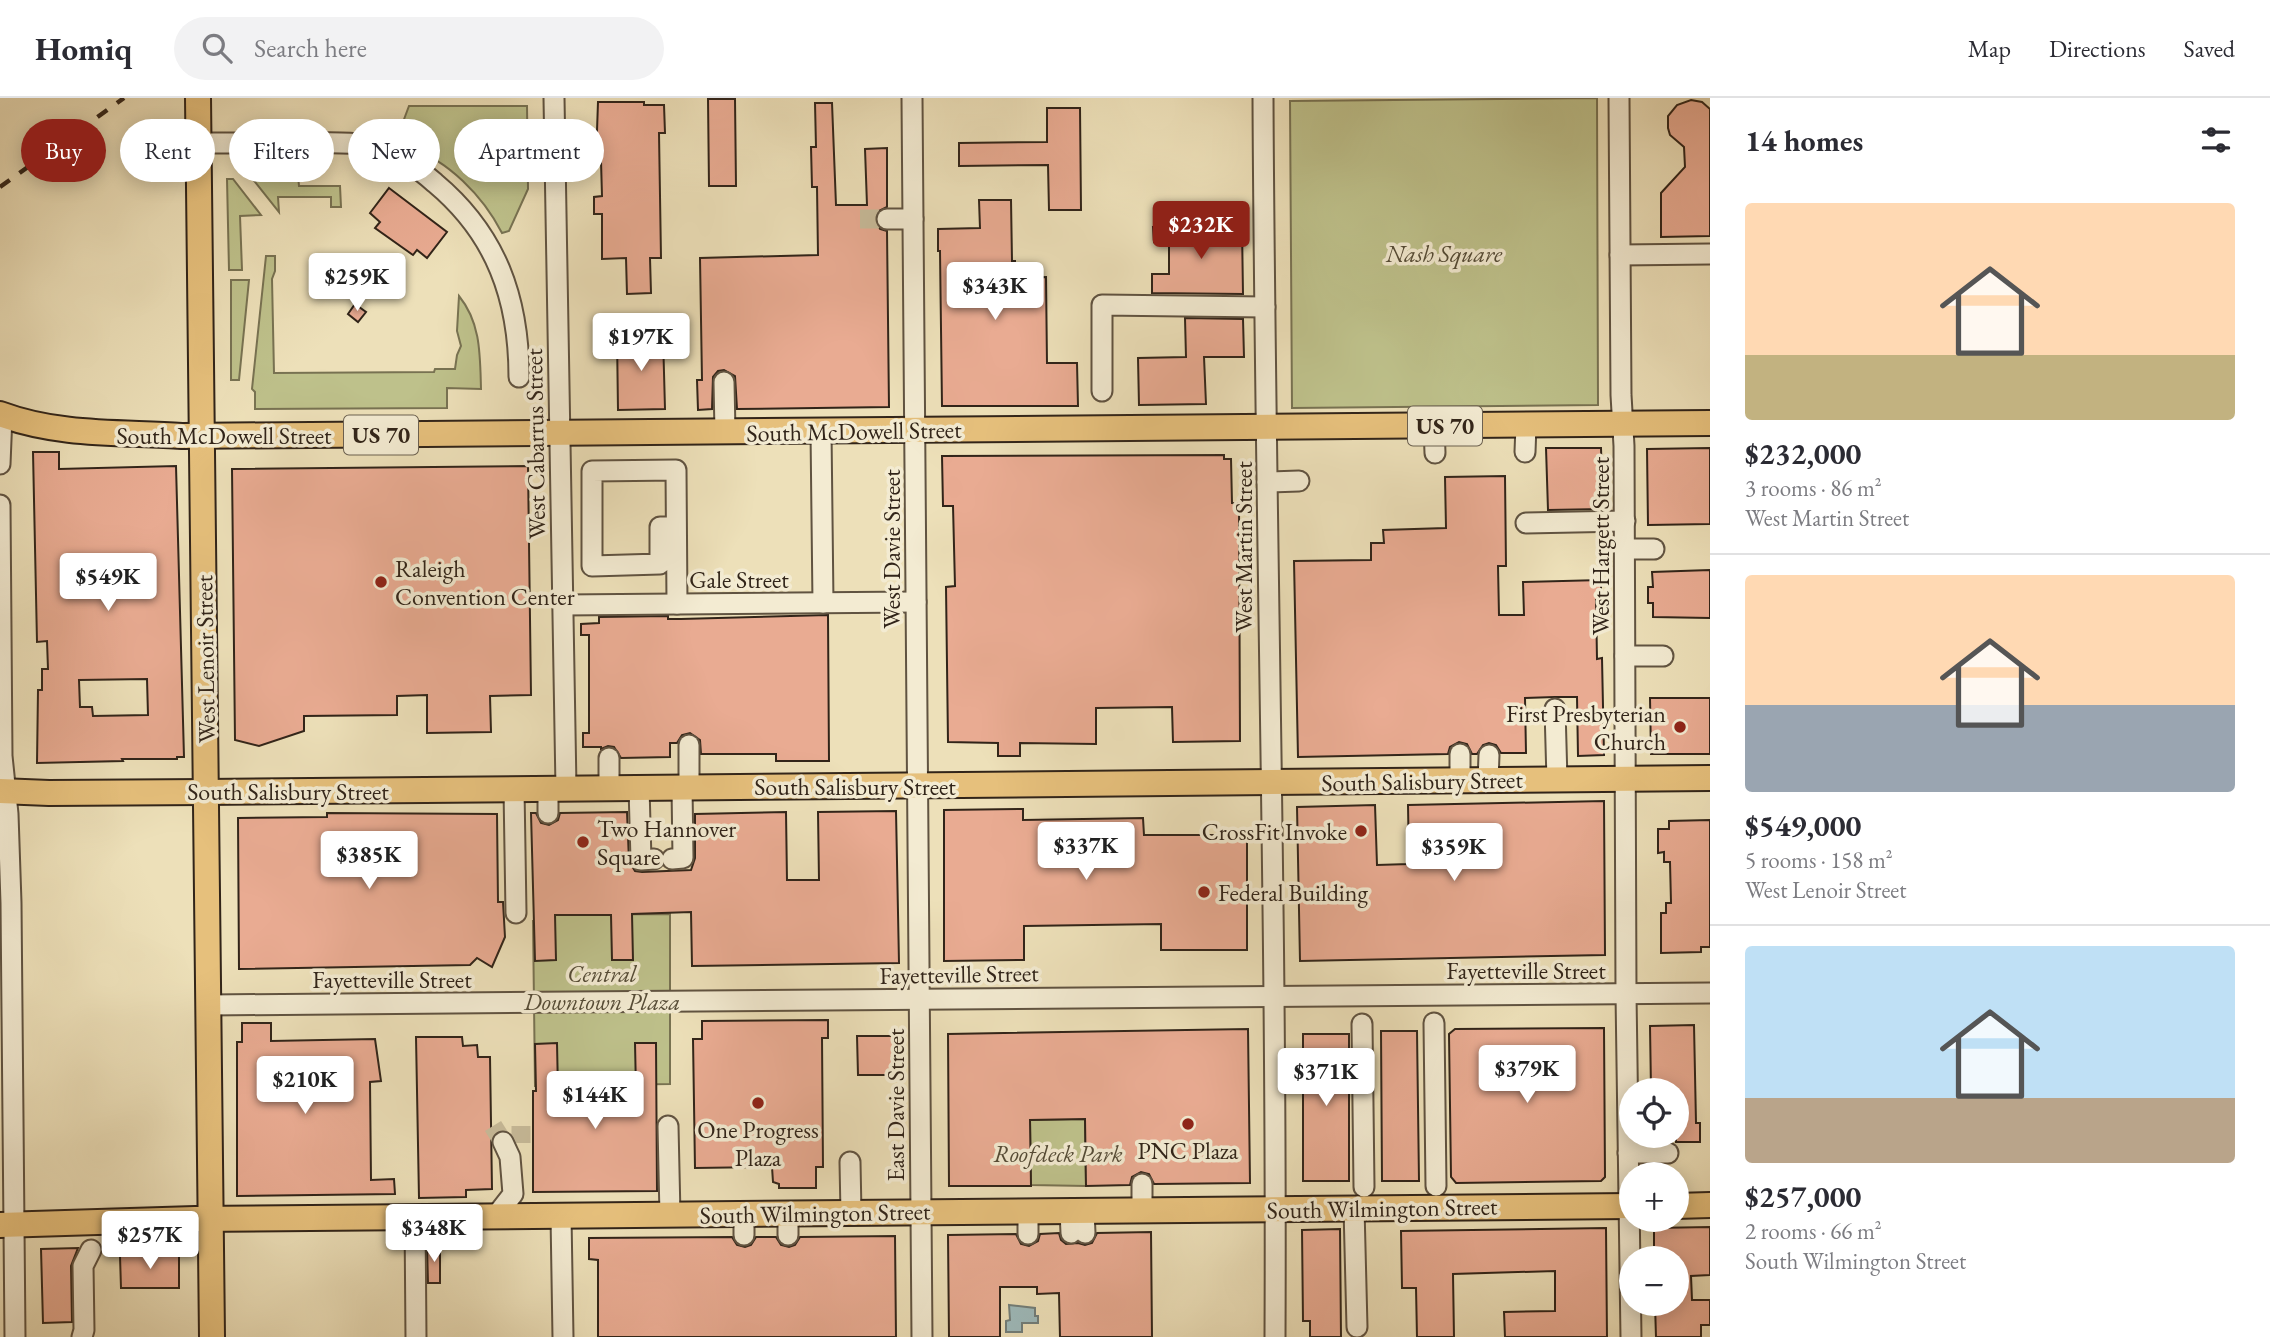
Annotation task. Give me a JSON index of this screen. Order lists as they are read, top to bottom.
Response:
{
  "streets": {
    "main road": [
      "US 70",
      "South McDowell Street",
      "West Lenoir Street",
      "South Salisbury Street",
      "South Wilmington Street"
    ],
    "street": [
      "West Cabarrus Street",
      "West Hargett Street",
      "West Martin Street",
      "West Davie Street",
      "Gale Street",
      "Fayetteville Street",
      "East Davie Street"
    ]
  },
  "crossings": [
    ["South McDowell Street", "West Cabarrus Street"],
    ["South McDowell Street", "West Hargett Street"],
    ["South McDowell Street", "West Martin Street"],
    ["South McDowell Street", "West Davie Street"],
    ["South McDowell Street", "West Lenoir Street"],
    ["West Cabarrus Street", "Gale Street"],
    ["West Cabarrus Street", "South Salisbury Street"],
    ["West Hargett Street", "South Salisbury Street"],
    ["West Hargett Street", "Fayetteville Street"],
    ["West Martin Street", "South Salisbury Street"],
    ["West Martin Street", "Fayetteville Street"],
    ["West Martin Street", "South Wilmington Street"],
    ["West Davie Street", "Gale Street"],
    ["West Davie Street", "South Salisbury Street"],
    ["West Davie Street", "Fayetteville Street"],
    ["West Davie Street", "East Davie Street"],
    ["West Lenoir Street", "South Salisbury Street"],
    ["West Lenoir Street", "Fayetteville Street"],
    ["West Lenoir Street", "South Wilmington Street"],
    ["Fayetteville Street", "East Davie Street"],
    ["East Davie Street", "South Wilmington Street"]
  ],
  "parks": ["Nash Square", "Central Downtown Plaza", "Roofdeck Park"],
  "places": [
    "Raleigh Convention Center",
    "First Presbyterian Church",
    "CrossFit Invoke",
    "Two Hannover Square",
    "Federal Building",
    "One Progress Plaza",
    "PNC Plaza"
  ],
  "page": {
    "header": "Homiq",
    "search": "Search here",
    "nav": ["Map", "Directions", "Saved"],
    "heading": "14 homes",
    "chip": [
      "Buy",
      "Rent",
      "Filters",
      "New",
      "Apartment"
    ],
    "list": [
      {
        "name": "$232,000",
        "note": "3 rooms · 86 m² · West Martin Street"
      },
      {
        "name": "$549,000",
        "note": "5 rooms · 158 m² · West Lenoir Street"
      },
      {
        "name": "$257,000",
        "note": "2 rooms · 66 m² · South Wilmington Street"
      }
    ],
    "price": [
      "$232K",
      "$259K",
      "$343K",
      "$197K",
      "$549K",
      "$337K",
      "$359K",
      "$385K",
      "$379K",
      "$371K",
      "$210K",
      "$144K",
      "$348K",
      "$257K"
    ],
    "map_buttons": ["+", "−"]
  }
}
